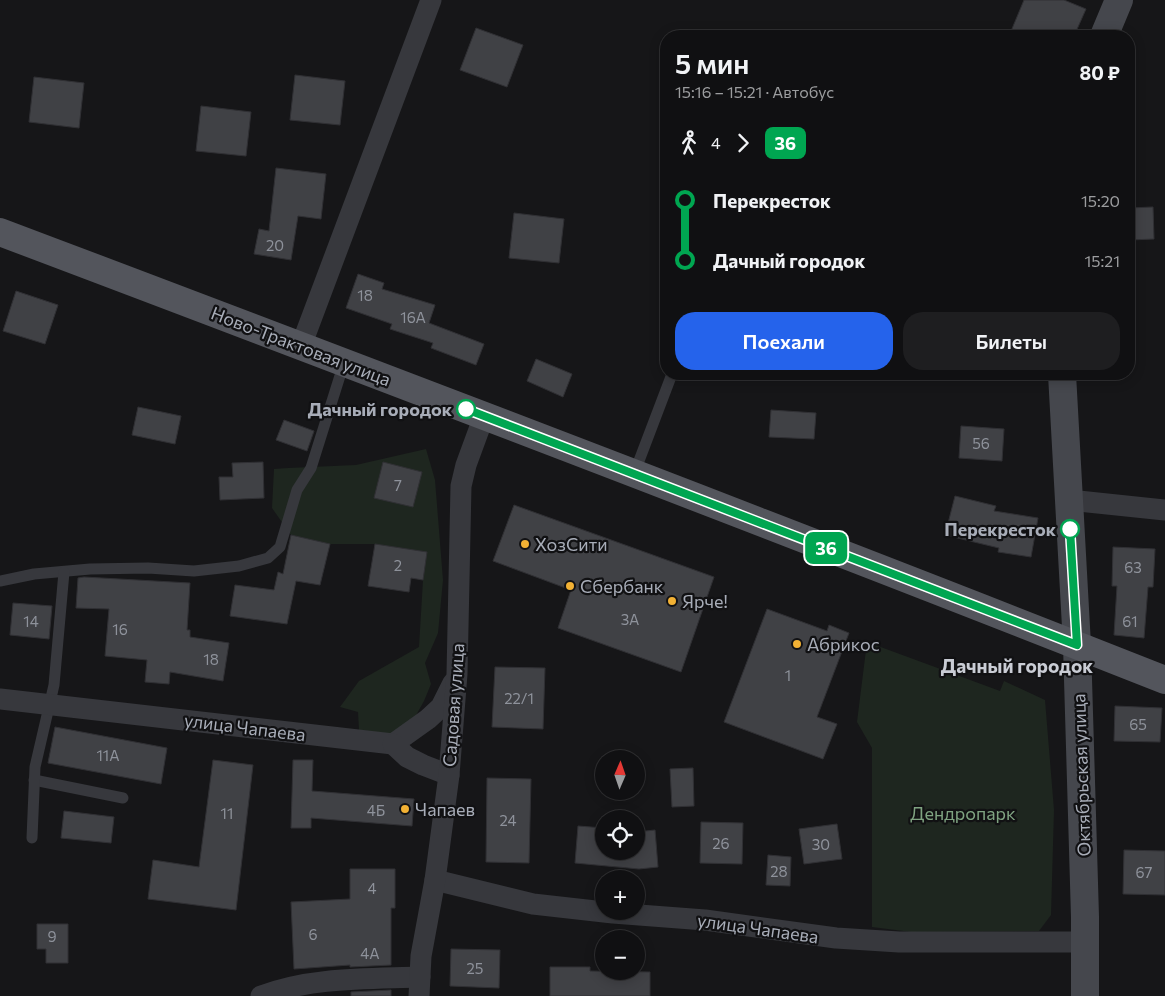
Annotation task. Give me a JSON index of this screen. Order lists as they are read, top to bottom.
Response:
{
  "streets": {
    "main road": ["Ново-Трактовая улица"],
    "street": ["Садовая улица", "улица Чапаева", "Октябрьская улица"]
  },
  "crossings": [
    ["Ново-Трактовая улица", "Садовая улица"],
    ["Ново-Трактовая улица", "Октябрьская улица"],
    ["Садовая улица", "улица Чапаева"],
    ["улица Чапаева", "Октябрьская улица"]
  ],
  "districts": ["Дачный городок"],
  "parks": ["Дендропарк"],
  "places": [
    "Дачный городок",
    "Перекресток",
    "ХозСити",
    "Сбербанк",
    "Ярче!",
    "Абрикос",
    "Чапаев"
  ],
  "lines": ["bus line 36"],
  "house_numbers": [
    "20",
    "18",
    "16А",
    "56",
    "7",
    "2",
    "63",
    "3А",
    "14",
    "61",
    "16",
    "18",
    "1",
    "22/1",
    "65",
    "11А",
    "4Б",
    "11",
    "24",
    "26",
    "30",
    "28",
    "67",
    "4",
    "6",
    "9",
    "4А",
    "25"
  ],
  "north": "top",
  "page": {
    "on_map": "36",
    "heading": ["5 мин", "15:16 – 15:21 · Автобус", "80 ₽"],
    "legs": ["4", "36"],
    "list": [
      {
        "name": "Перекресток",
        "value": "15:20"
      },
      {
        "name": "Дачный городок",
        "value": "15:21"
      }
    ],
    "buttons": ["Поехали", "Билеты"],
    "map_buttons": ["+", "−"]
  }
}
